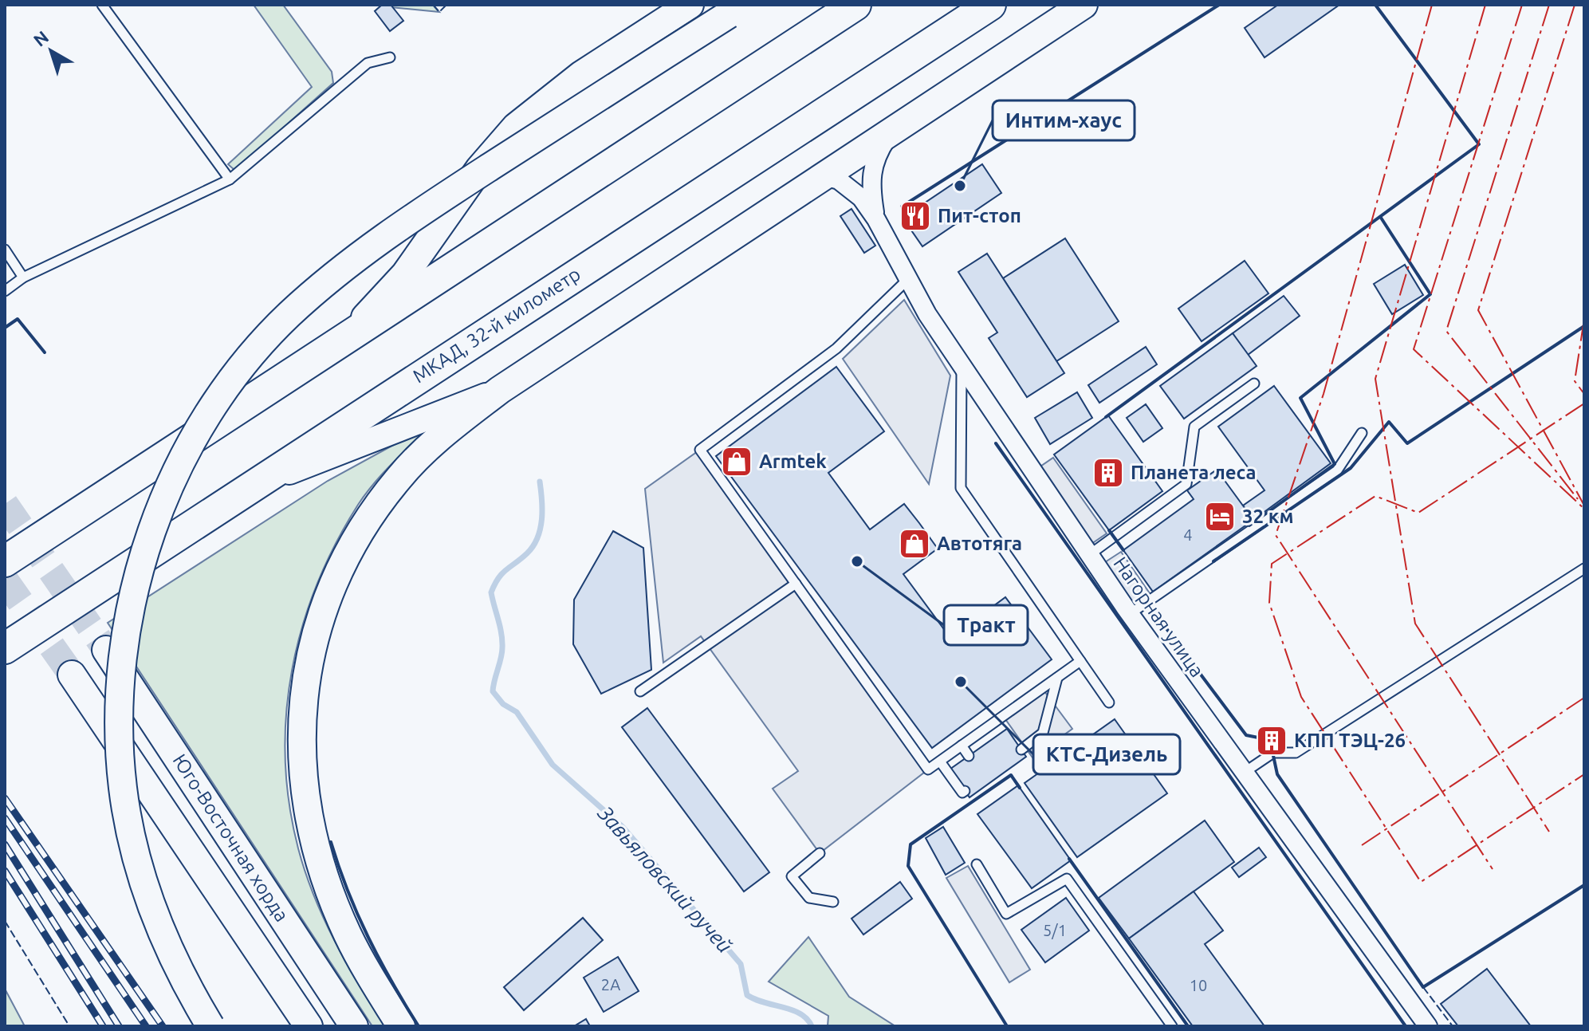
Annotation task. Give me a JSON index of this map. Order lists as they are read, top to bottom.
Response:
{
  "streets": {
    "highway": ["МКАД, 32-й километр"],
    "main road": ["Юго-Восточная хорда"],
    "street": ["Нагорная улица"]
  },
  "water": ["Завьяловский ручей"],
  "places": {
    "other": ["Интим-хаус", "Тракт", "КТС-Дизель"],
    "restaurant": ["Пит-стоп"],
    "shop": ["Armtek", "Автотяга"],
    "building": ["Планета леса", "КПП ТЭЦ-26"],
    "hotel": ["32 км"]
  },
  "house_numbers": [
    "4",
    "5/1",
    "2А",
    "10"
  ],
  "north": "top left"
}
